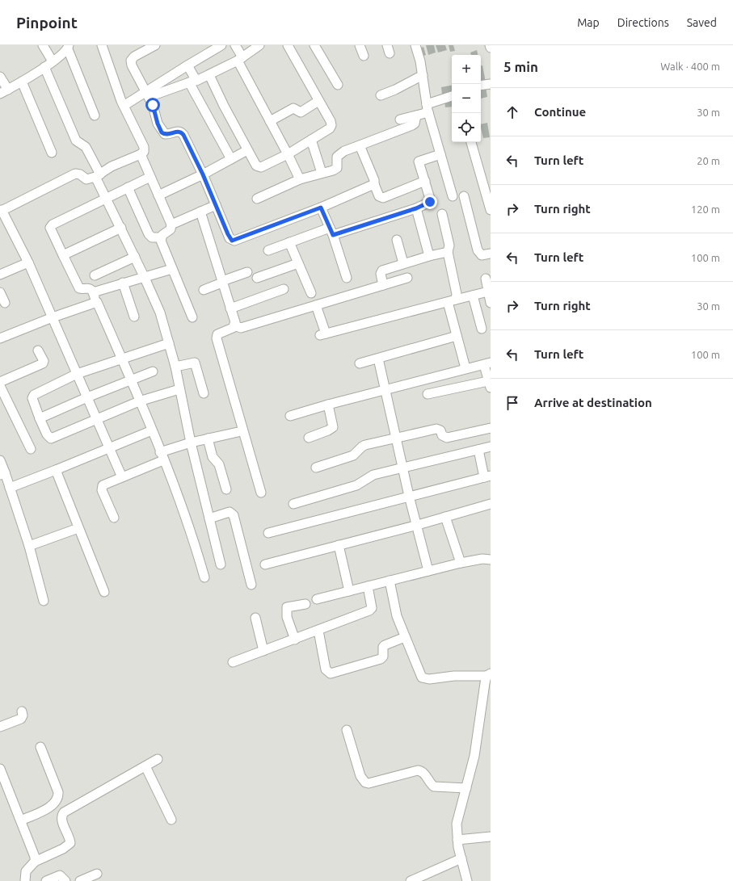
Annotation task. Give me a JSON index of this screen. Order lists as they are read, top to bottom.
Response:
{
  "page": {
    "header": "Pinpoint",
    "nav": ["Map", "Directions", "Saved"],
    "heading": ["5 min", "Walk · 400 m"],
    "map_buttons": ["+", "−"],
    "list": [
      ["Continue", "30 m"],
      ["Turn left", "20 m"],
      ["Turn right", "120 m"],
      ["Turn left", "100 m"],
      ["Turn right", "30 m"],
      ["Turn left", "100 m"],
      "Arrive at destination"
    ]
  }
}
